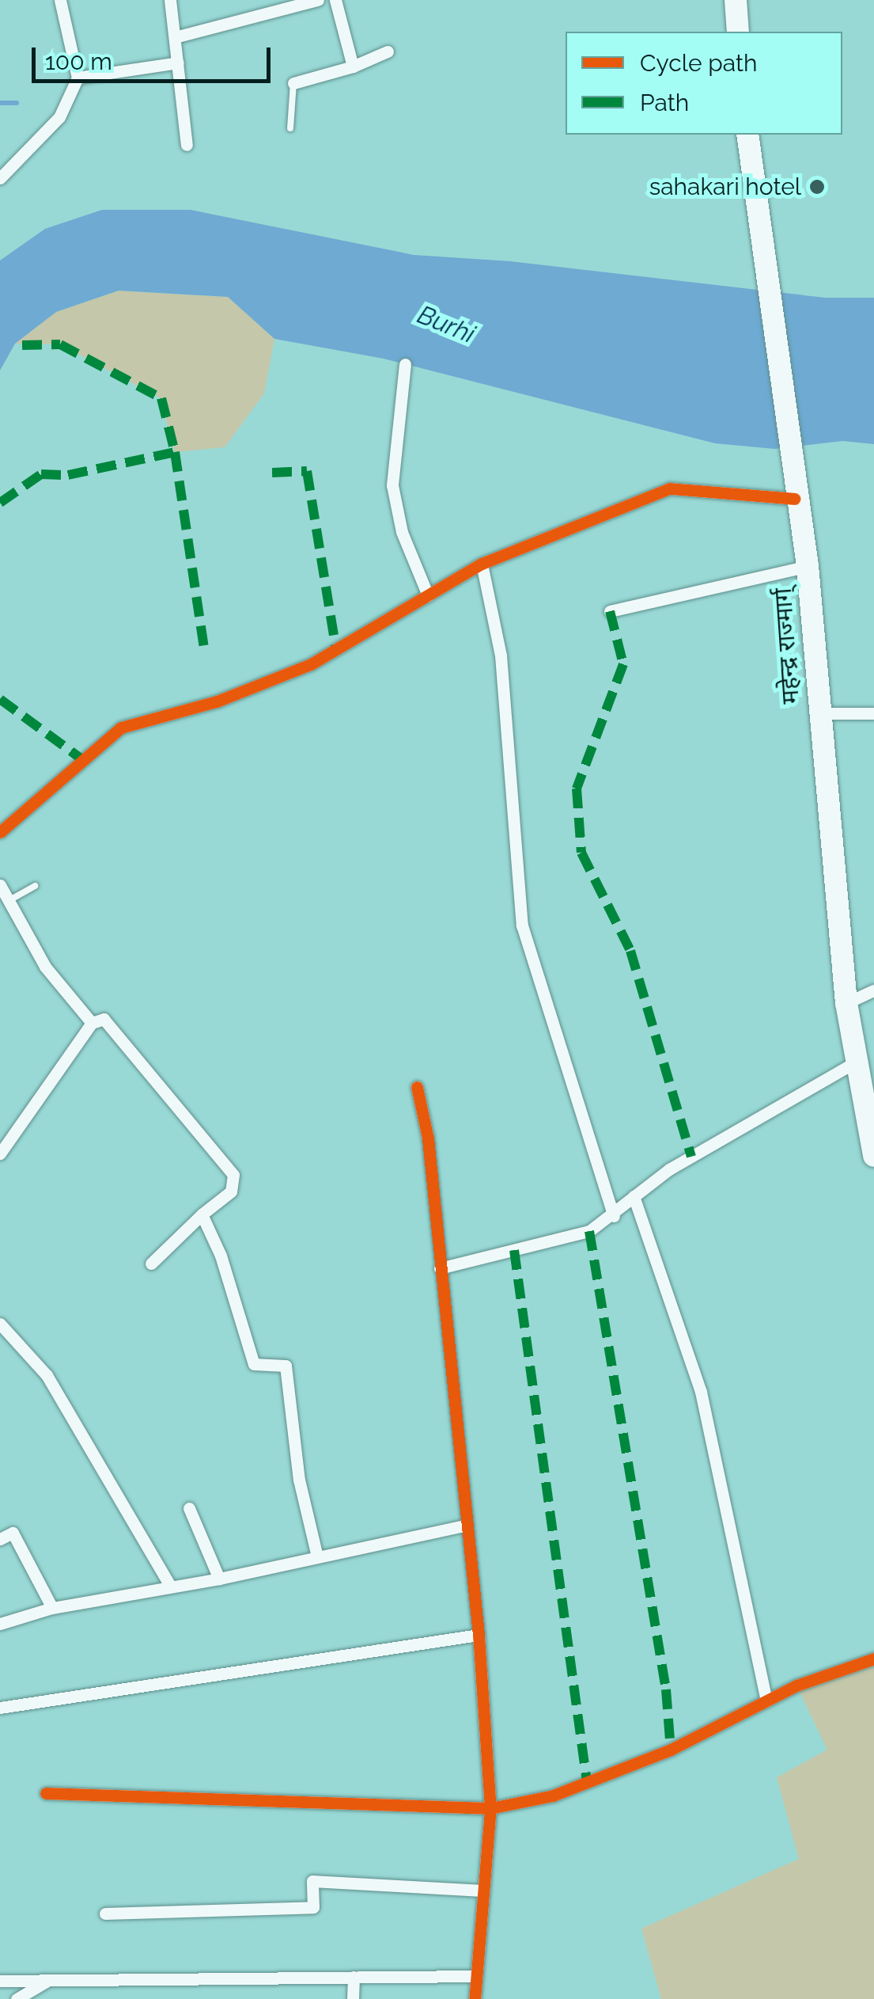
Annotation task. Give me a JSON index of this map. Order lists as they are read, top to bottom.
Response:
{
  "streets": {
    "highway": ["महेन्द्र राज्मार्ग्"]
  },
  "water": ["Burhi"],
  "places": ["sahakari hotel"],
  "legend": ["Cycle path", "Path"],
  "scale_bar": "100 m"
}
